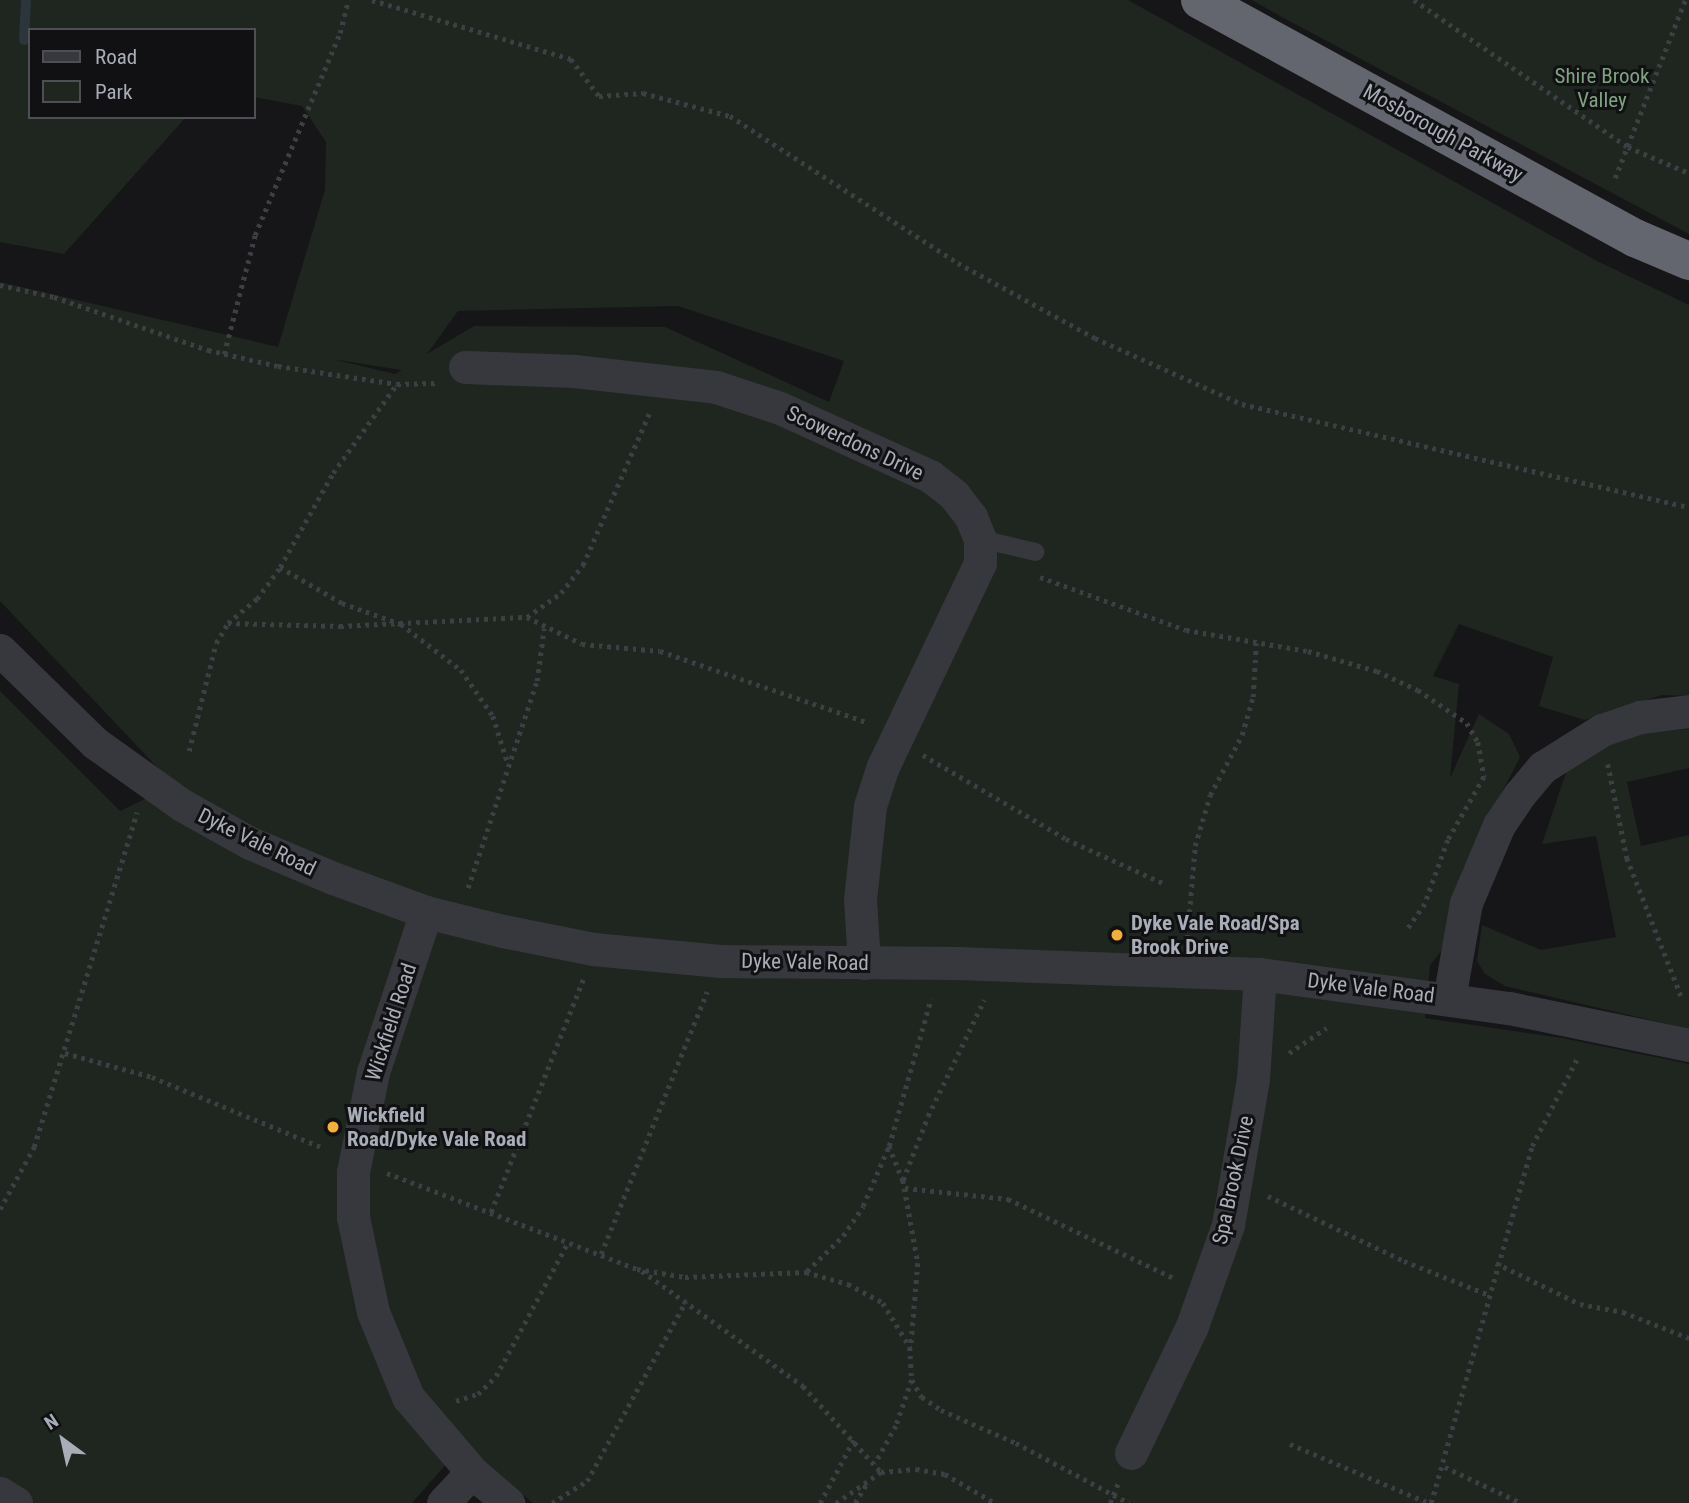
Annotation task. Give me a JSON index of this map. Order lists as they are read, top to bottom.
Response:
{
  "streets": {
    "highway": ["Mosborough Parkway"],
    "street": [
      "Scowerdons Drive",
      "Dyke Vale Road",
      "Wickfield Road",
      "Spa Brook Drive"
    ]
  },
  "crossings": [
    ["Dyke Vale Road", "Wickfield Road"],
    ["Dyke Vale Road", "Spa Brook Drive"]
  ],
  "parks": ["Shire Brook Valley"],
  "places": ["Dyke Vale Road/Spa Brook Drive", "Wickfield Road/Dyke Vale Road"],
  "legend": ["Road", "Park"],
  "north": "top left"
}
